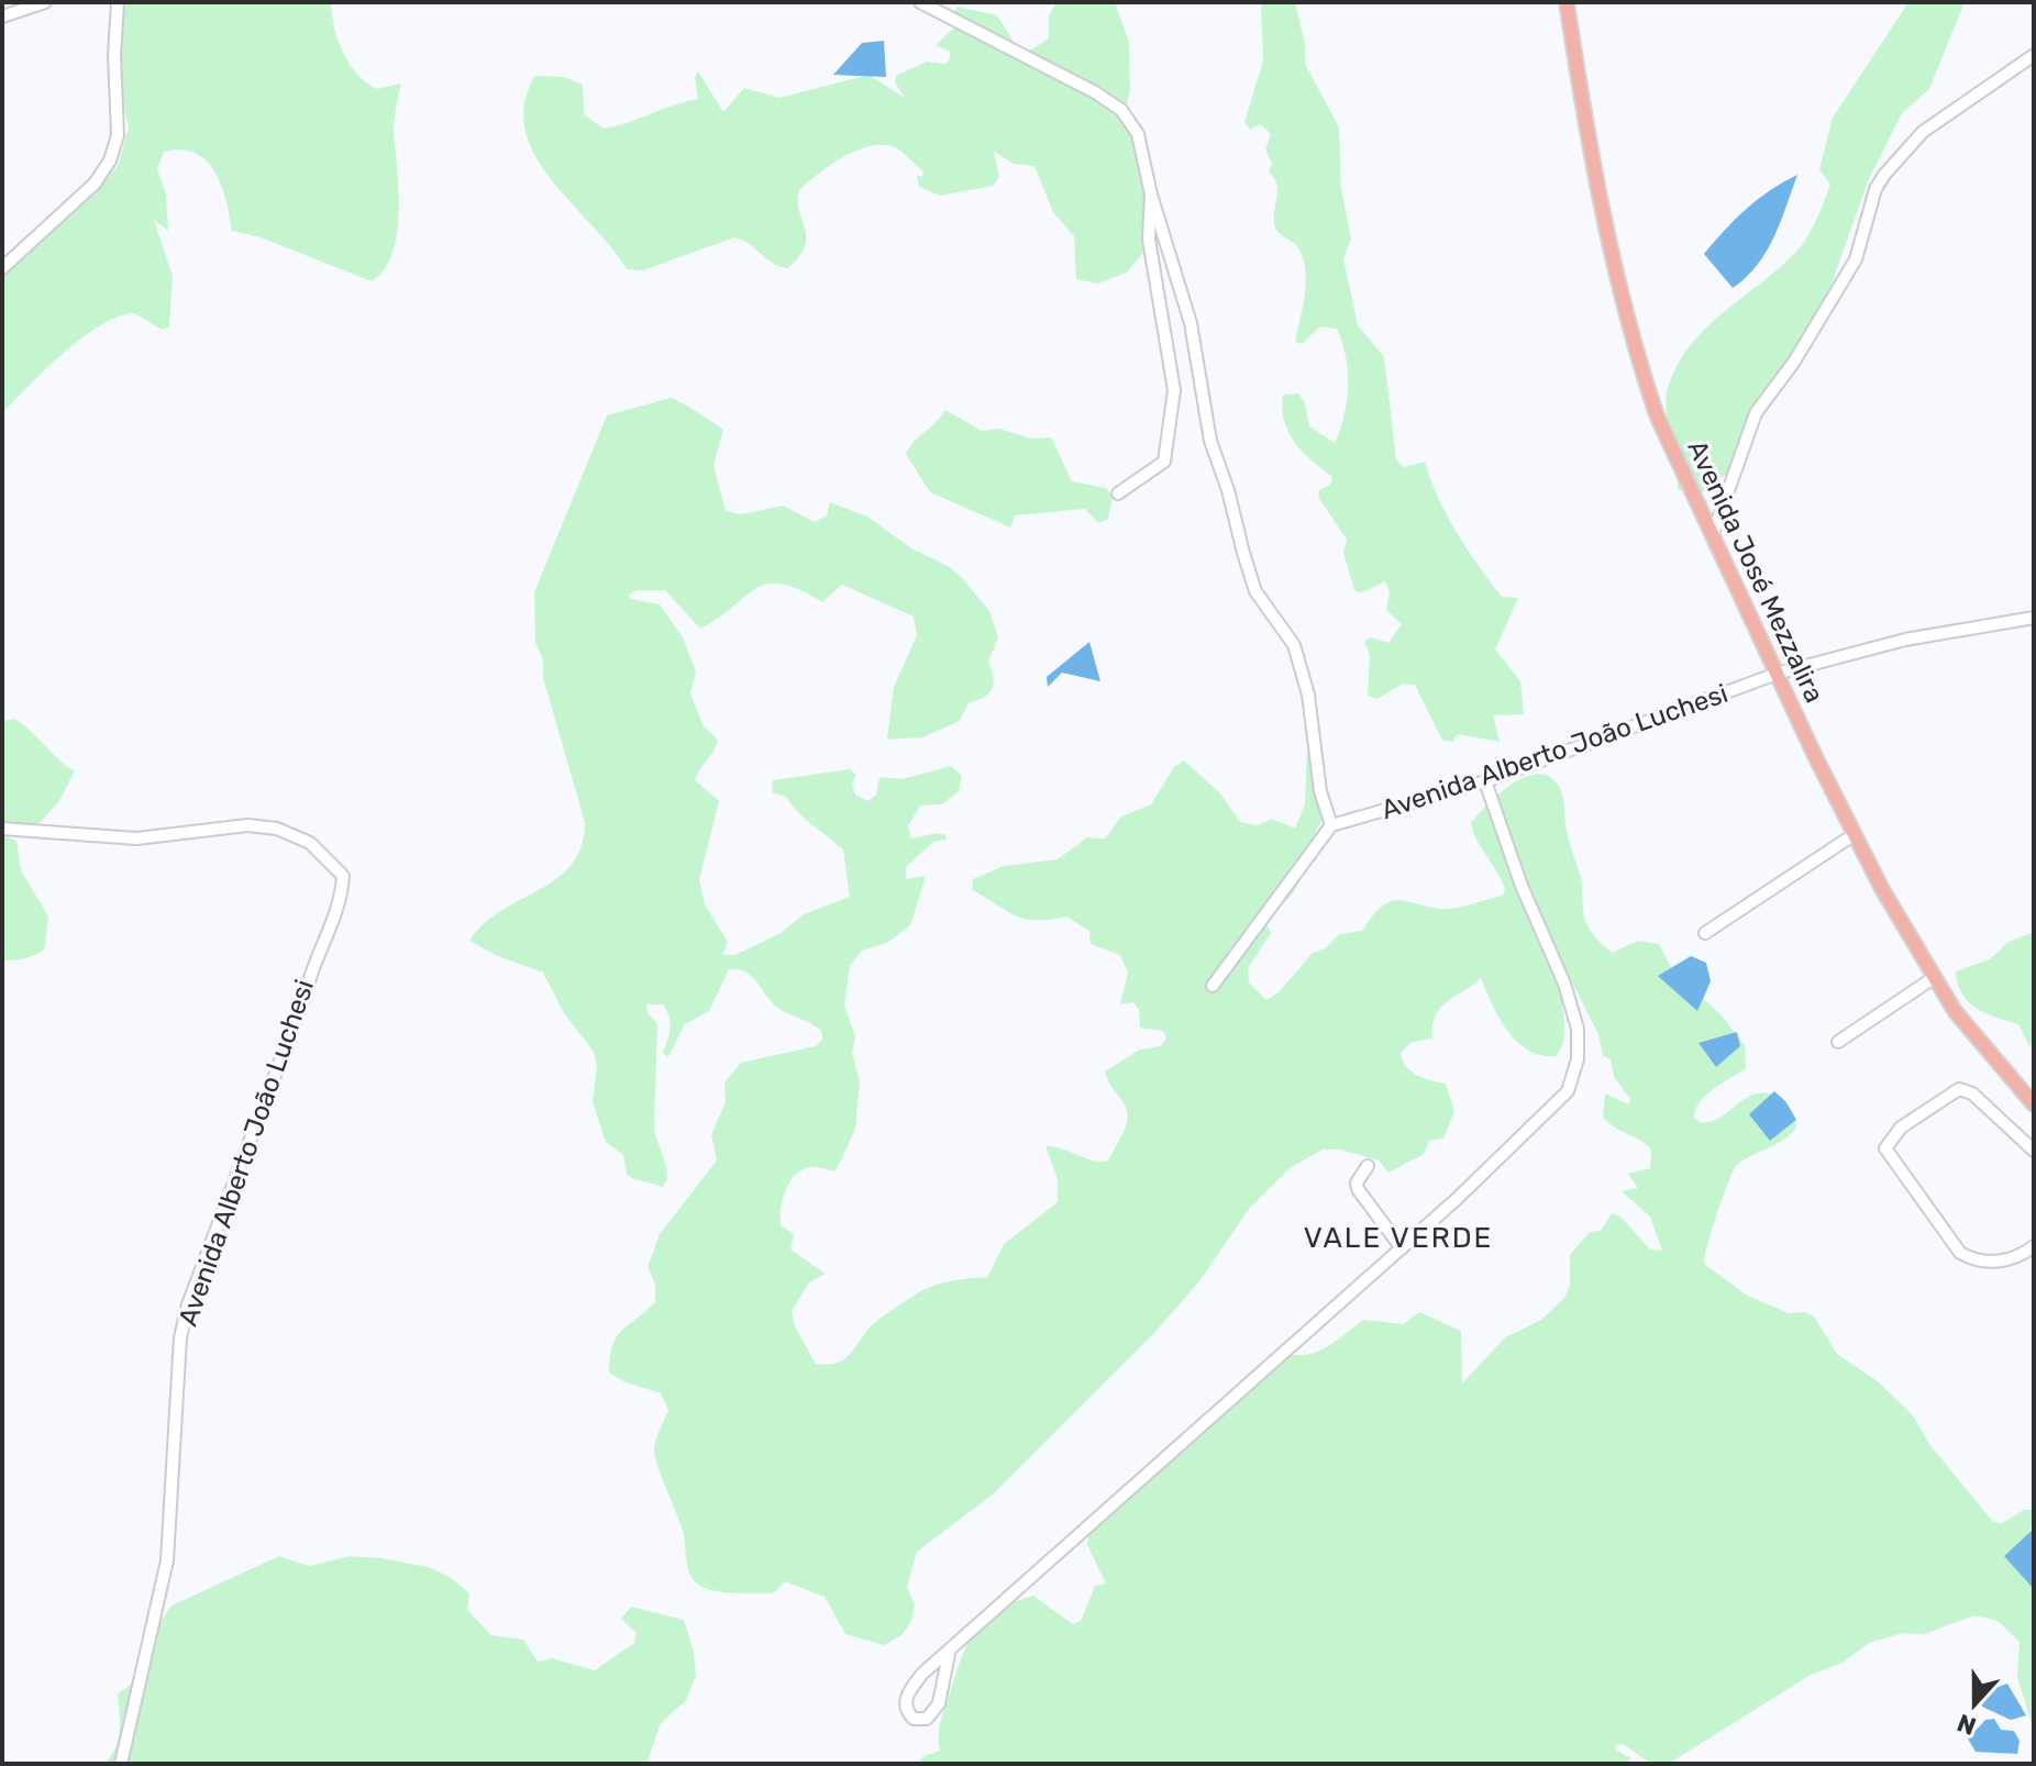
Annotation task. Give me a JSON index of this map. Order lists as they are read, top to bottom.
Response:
{
  "streets": {
    "main road": ["Avenida José Mezzalira"],
    "street": ["Avenida Alberto João Luchesi"]
  },
  "crossings": [
    ["Avenida José Mezzalira", "Avenida Alberto João Luchesi"]
  ],
  "districts": ["VALE VERDE"],
  "north": "bottom"
}
